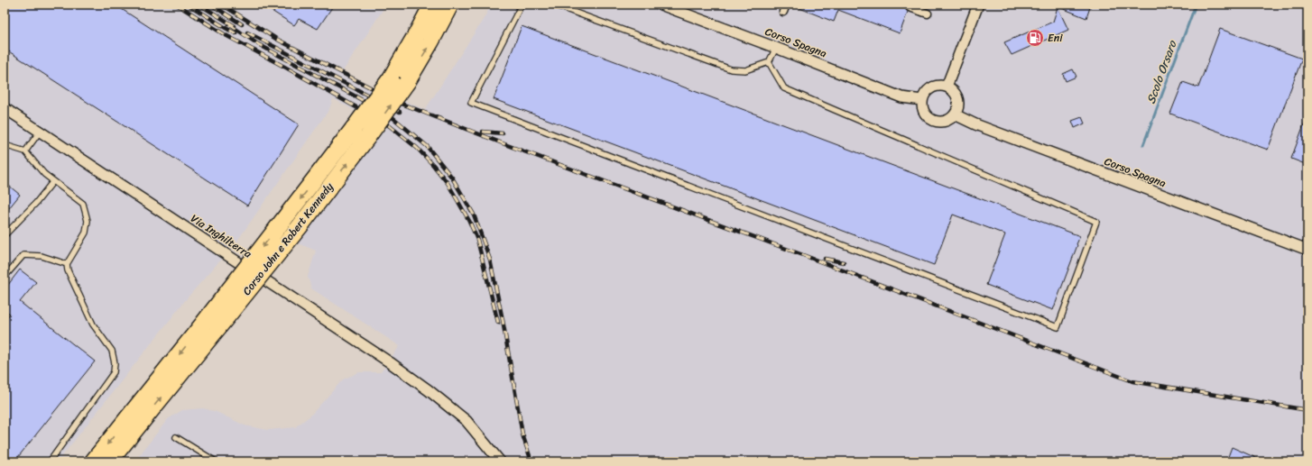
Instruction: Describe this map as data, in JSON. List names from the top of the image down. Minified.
{"streets":{"highway":["Corso John e Robert Kennedy"],"street":["Corso Spagna","Via Inghilterra"]},"water":["Scolo Orsaro"],"places":{"fuel station":["Eni"]}}
